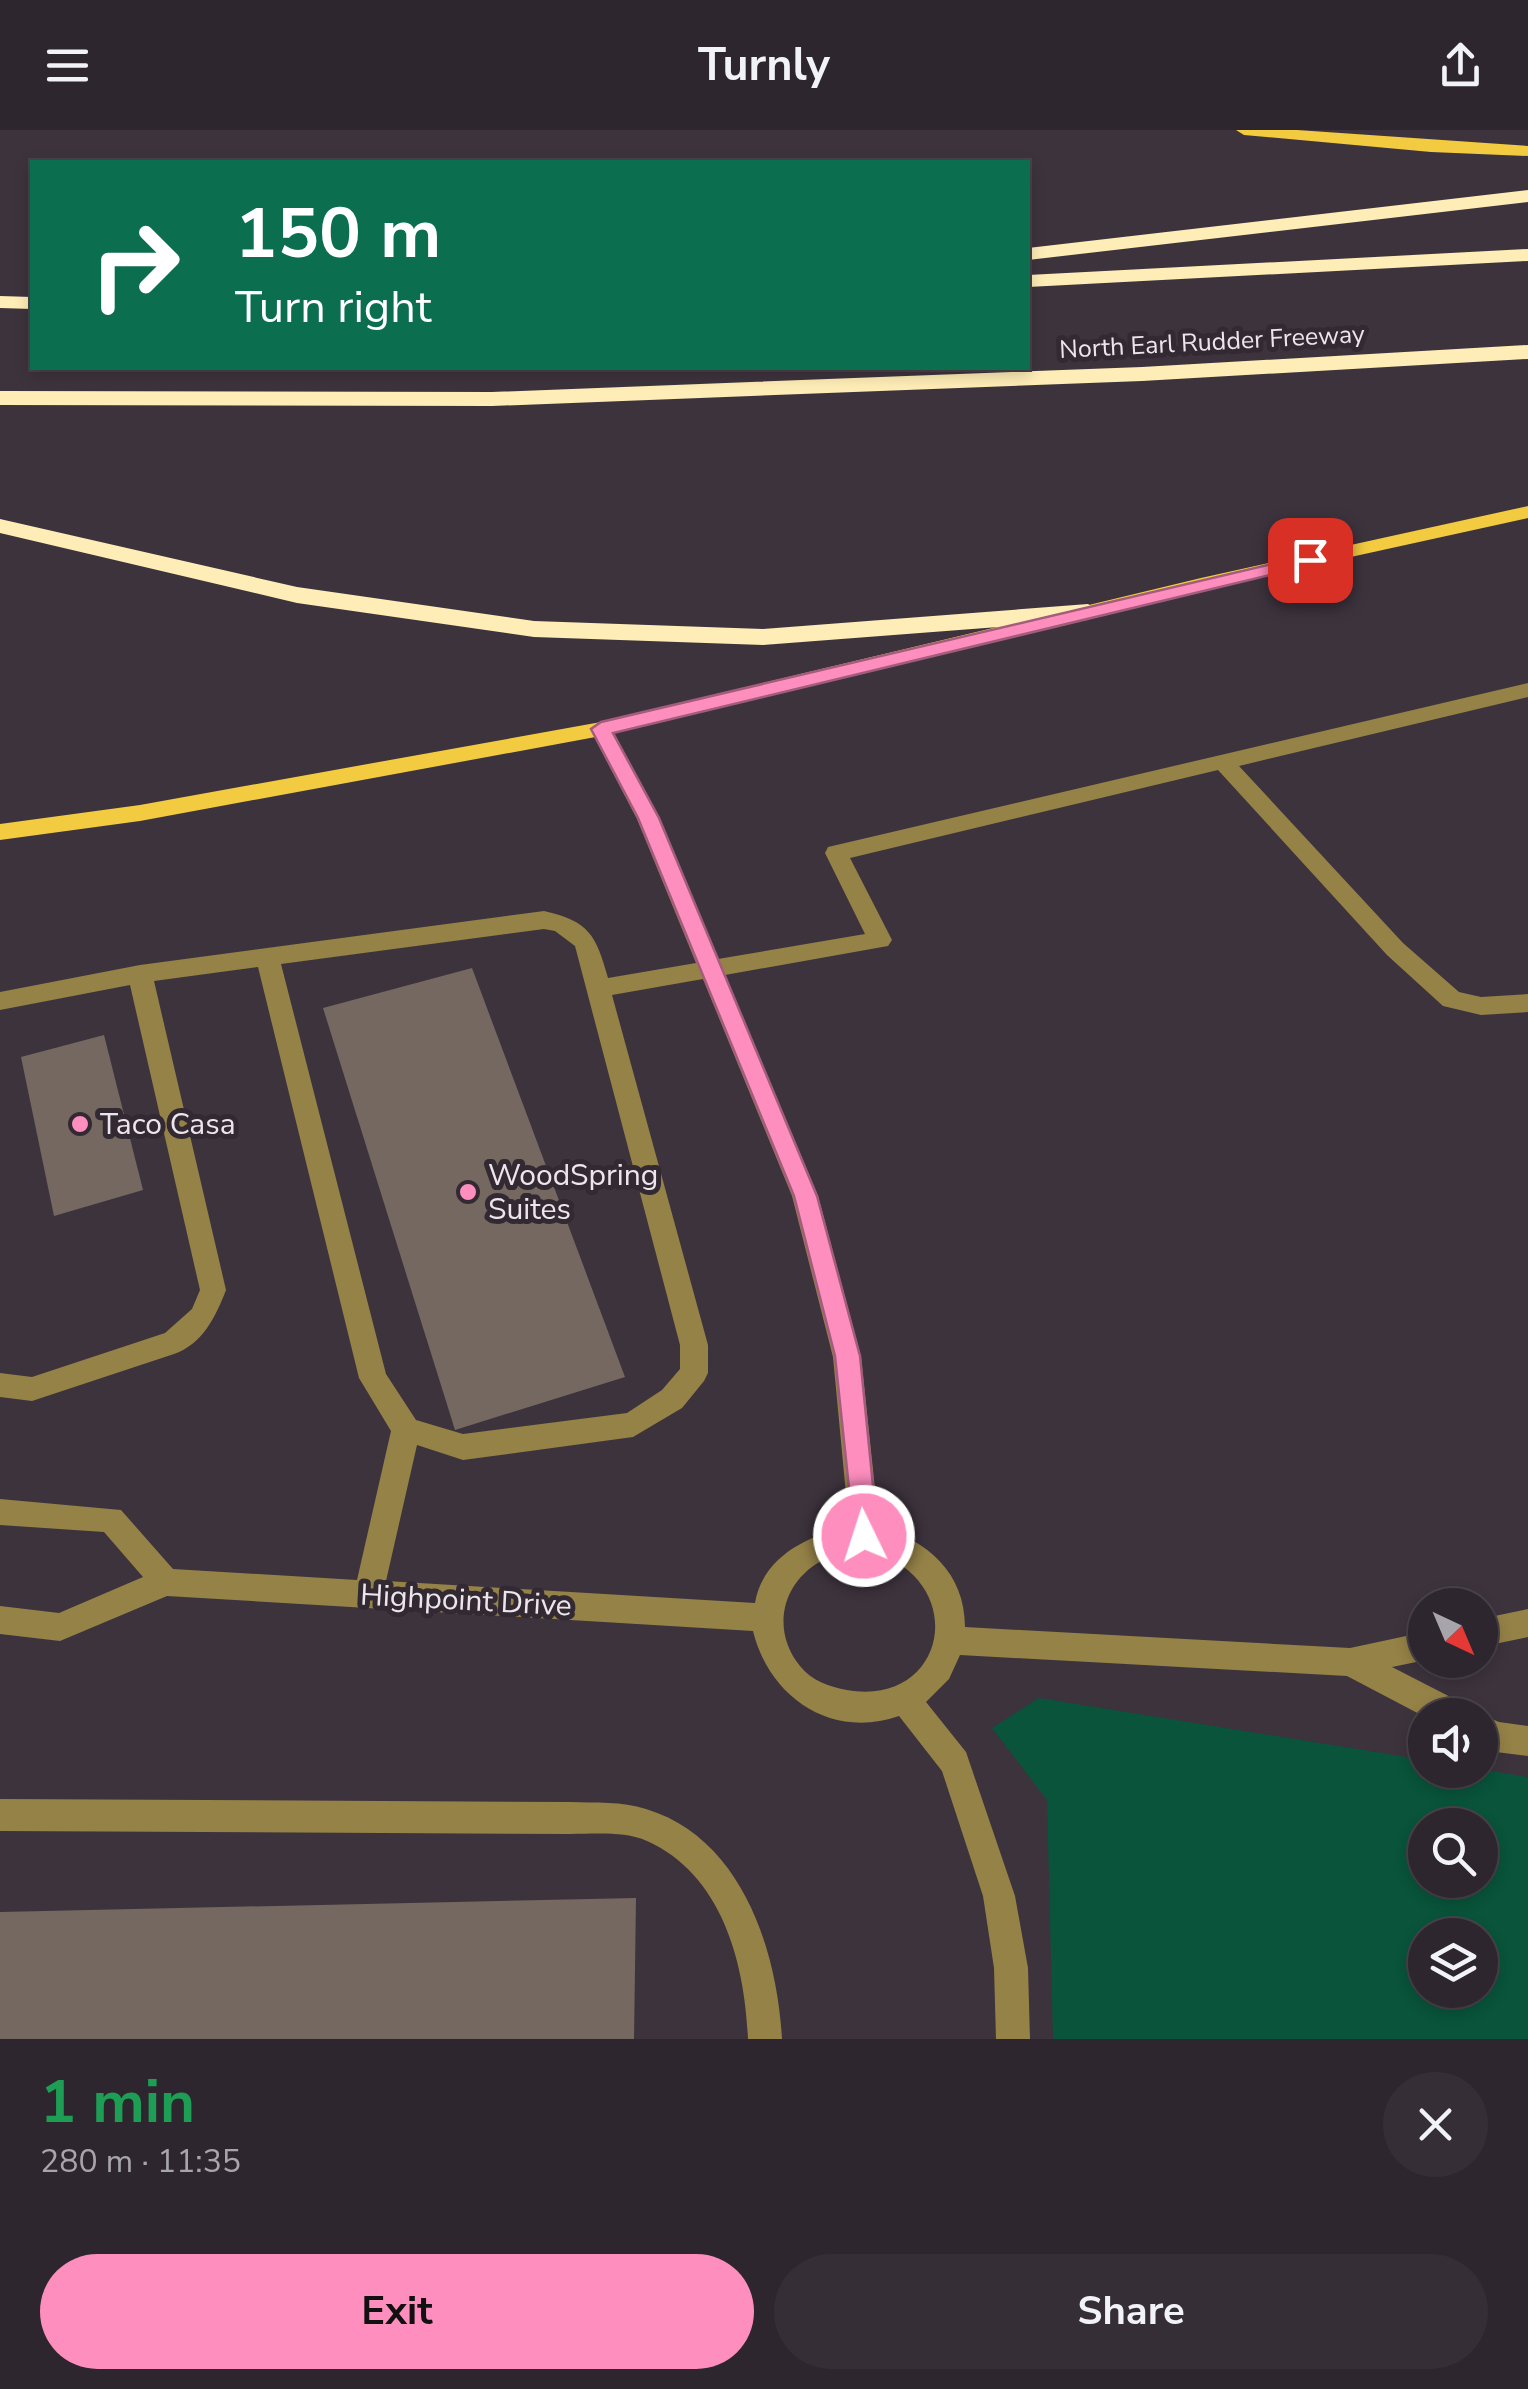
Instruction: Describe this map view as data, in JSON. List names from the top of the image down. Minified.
{"streets":{"highway":["North Earl Rudder Freeway"],"street":["Highpoint Drive"]},"places":["Taco Casa","WoodSpring Suites"],"north":"bottom right","page":{"header":"Turnly","turn":["150 m","Turn right"],"heading":["1 min","280 m · 11:35"],"buttons":["Exit","Share"]}}
